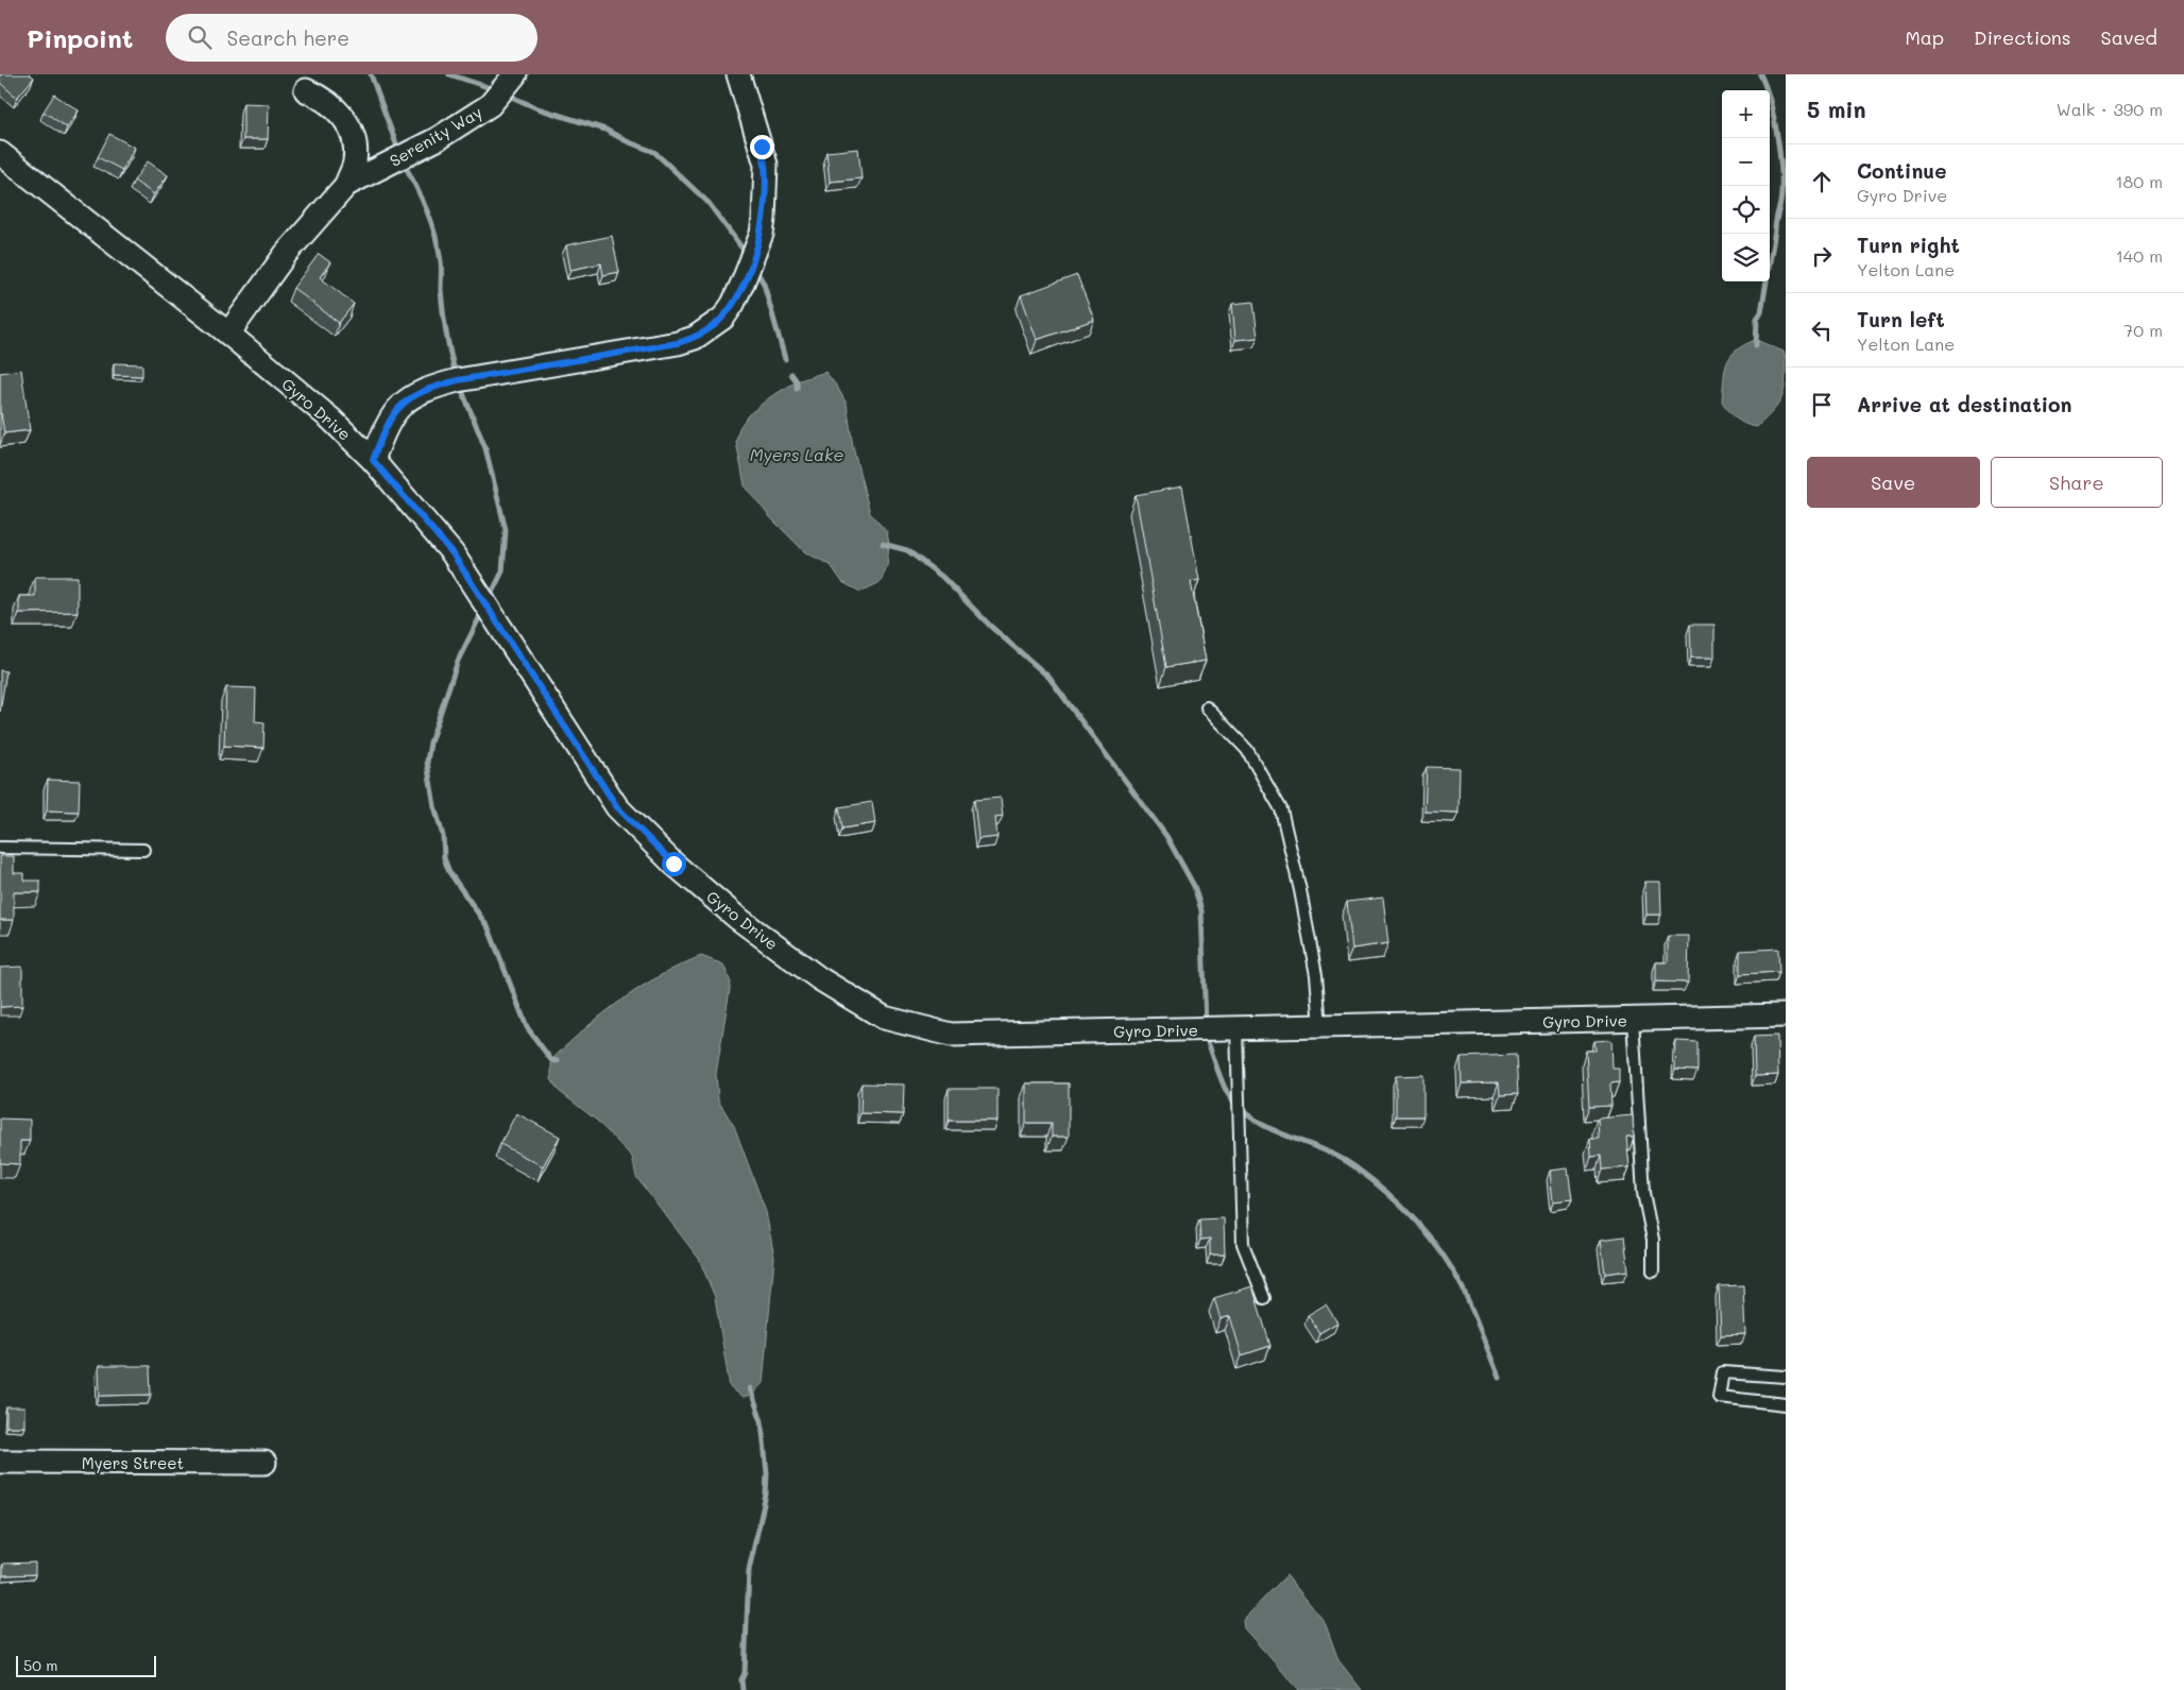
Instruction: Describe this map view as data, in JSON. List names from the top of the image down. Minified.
{"streets":{"street":["Serenity Way","Gyro Drive","Myers Street"]},"crossings":[["Serenity Way","Gyro Drive"]],"water":["Myers Lake"],"scale_bar":"50 m","page":{"header":"Pinpoint","search":"Search here","nav":["Map","Directions","Saved"],"heading":["5 min","Walk · 390 m"],"map_buttons":["+","−"],"list":[["Continue","Gyro Drive","180 m"],["Turn right","Yelton Lane","140 m"],["Turn left","Yelton Lane","70 m"],"Arrive at destination"],"buttons":["Save","Share"],"scale":"50 m"}}
